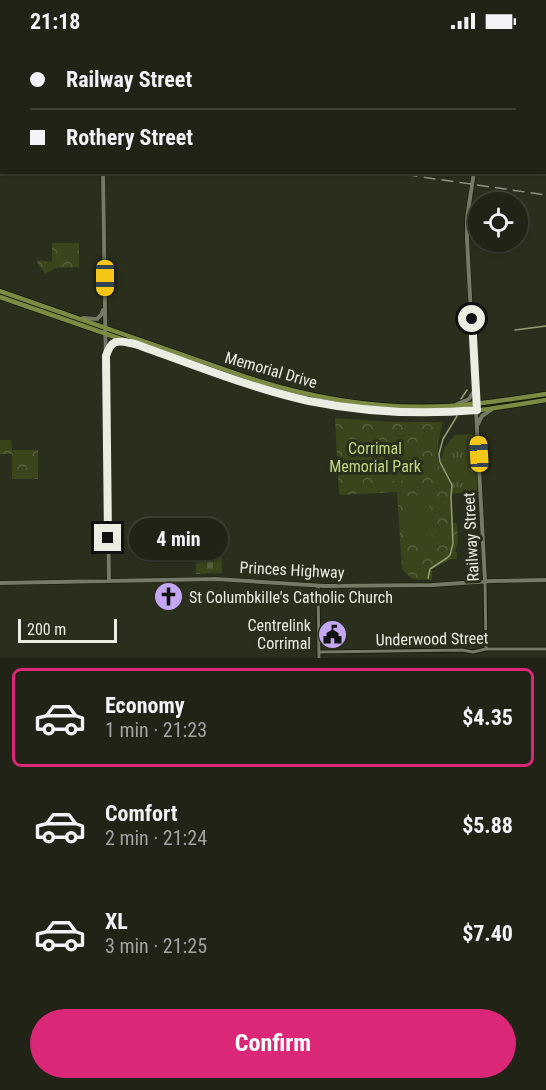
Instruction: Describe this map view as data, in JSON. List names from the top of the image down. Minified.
{"streets":{"main road":["Memorial Drive","Railway Street","Princes Highway"],"street":["Underwood Street"]},"crossings":[["Memorial Drive","Railway Street"],["Railway Street","Princes Highway"],["Railway Street","Underwood Street"]],"parks":["Corrimal Memorial Park"],"places":{"church":["St Columbkille's Catholic Church"],"public building":["Centrelink Corrimal"]},"scale_bar":"200 m","page":{"status":"21:18","banner":["Railway Street","Rothery Street"],"bubble":"4 min","scale":"200 m","list":[{"name":"Economy","note":"1 min · 21:23","value":"$4.35"},{"name":"Comfort","note":"2 min · 21:24","value":"$5.88"},{"name":"XL","note":"3 min · 21:25","value":"$7.40"}],"buttons":"Confirm"}}
